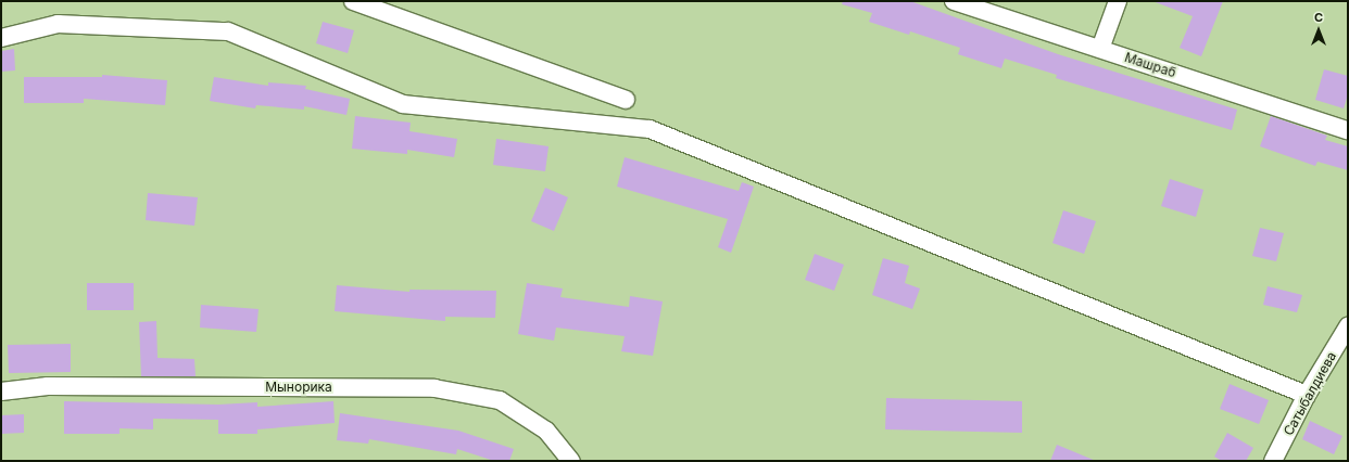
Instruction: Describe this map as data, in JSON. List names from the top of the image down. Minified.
{"streets":{"street":["Машраб","Мынорика","Сатыбалдиева"]},"north":"top"}
